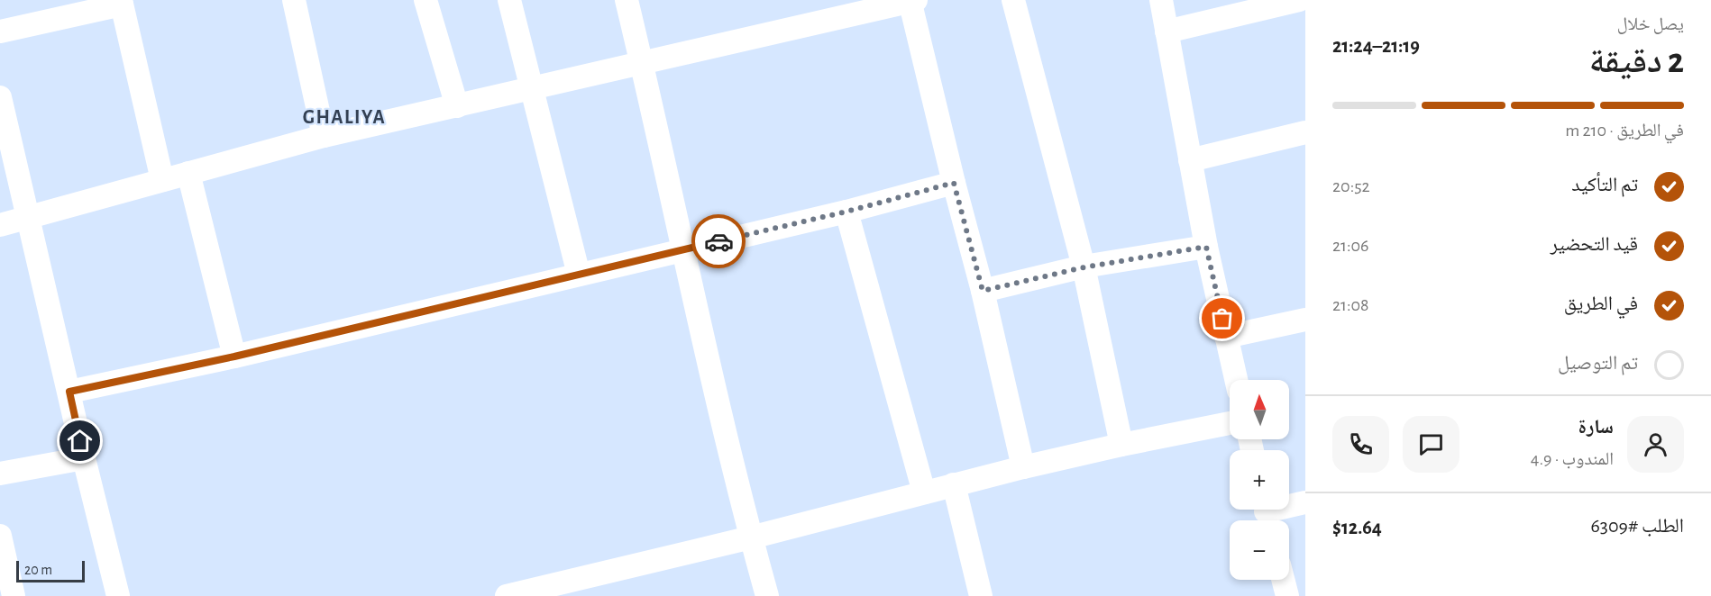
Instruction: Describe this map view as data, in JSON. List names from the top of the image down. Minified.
{"districts":["GHALIYA"],"scale_bar":"20 m","north":"top","page":{"heading":["2 دقيقة","يصل خلال","21:19–21:24"],"panel":["سارة","المندوب · 4.9","الطلب #6309","$12.64"],"bar":"في الطريق · 210 m","list":[["تم التأكيد","20:52"],["قيد التحضير","21:06"],["في الطريق","21:08"],"تم التوصيل"],"map_buttons":["+","−"],"scale":"20 m"}}
